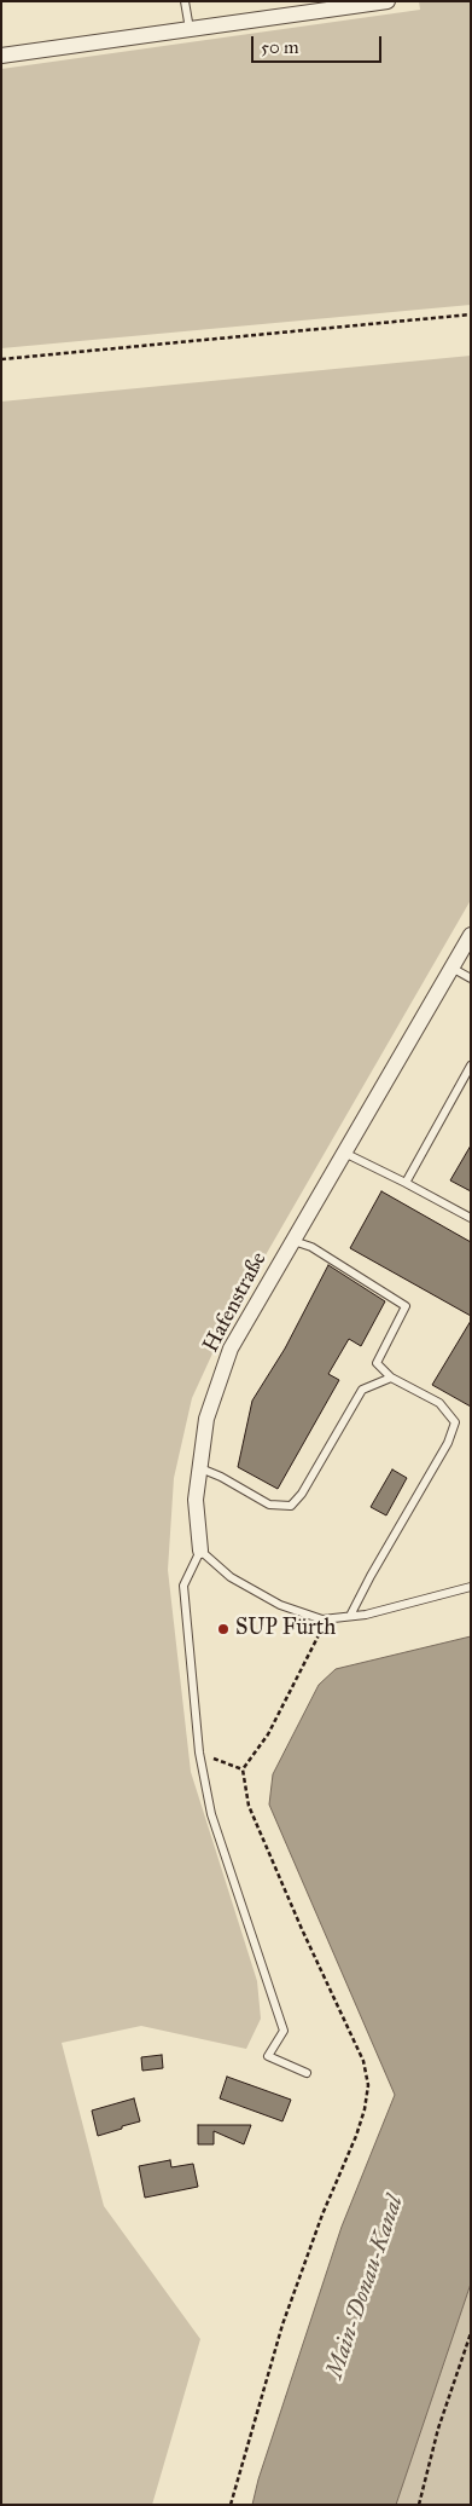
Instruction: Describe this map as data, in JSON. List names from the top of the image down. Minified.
{"streets":{"street":["Hafenstraße"]},"water":["Main-Donau-Kanal"],"places":["SUP Fürth"],"scale_bar":"50 m"}
